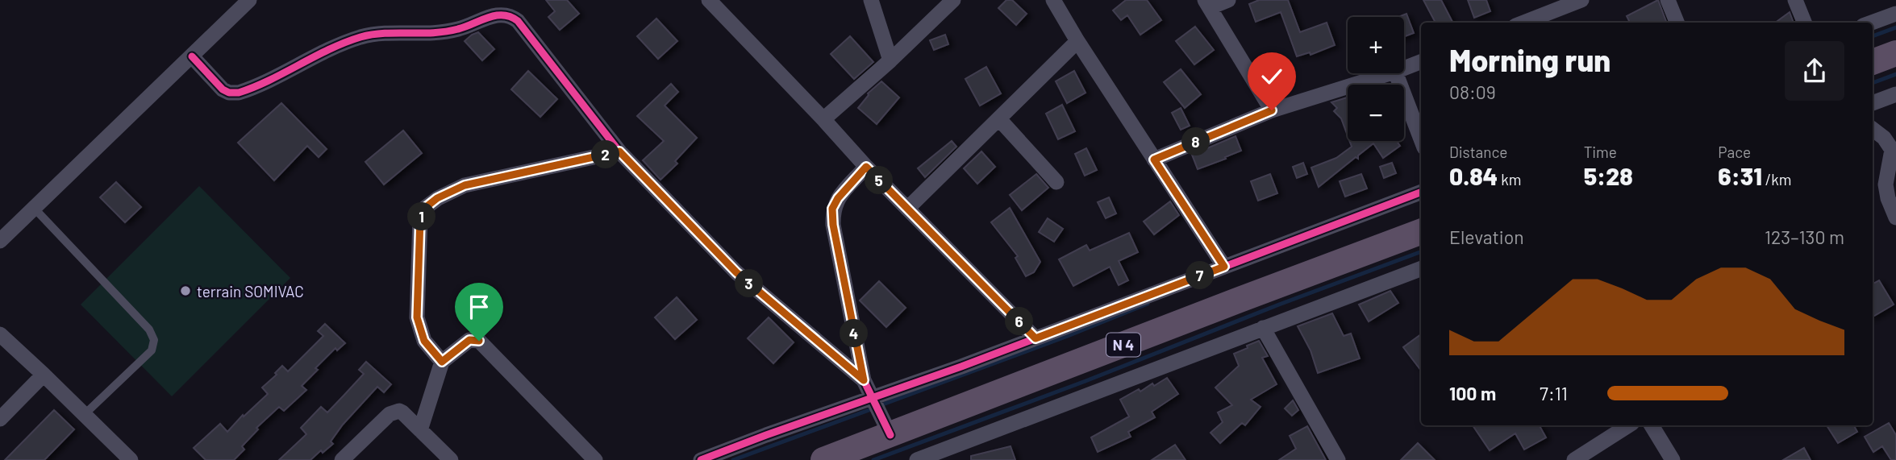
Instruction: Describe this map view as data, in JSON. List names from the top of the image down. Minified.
{"streets":{"highway":["N 4"]},"places":["terrain SOMIVAC"],"page":{"map_buttons":["+","−"],"heading":["Morning run","08:09"],"stats":[["Distance","0.84 km"],["Time","5:28"],["Pace","6:31 /km"]],"pins":["8","2","5","1","7","3","6","4"],"chart":["Elevation","123–130 m"],"list":[{"name":"100 m","note":"7:11"}]}}
